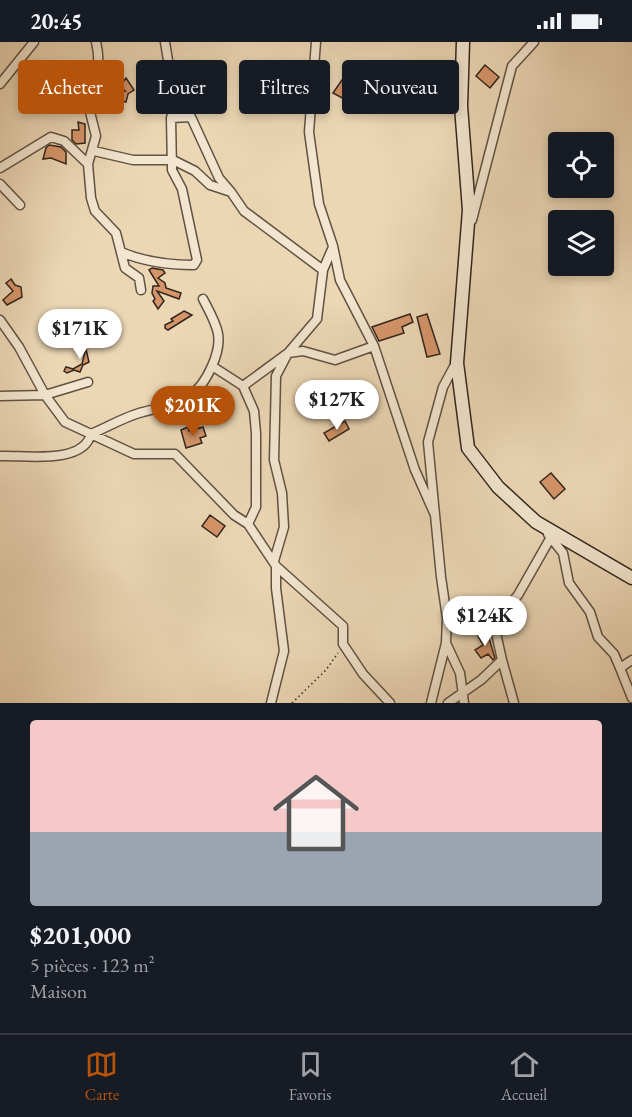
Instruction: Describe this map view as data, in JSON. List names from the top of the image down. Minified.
{"page":{"status":"20:45","chip":["Acheter","Louer","Filtres","Nouveau"],"price":["$171K","$127K","$201K","$124K"],"list":[{"name":"$201,000","note":"5 pièces · 123 m² · Maison"}],"tabs":["Carte","Favoris","Accueil"]}}
